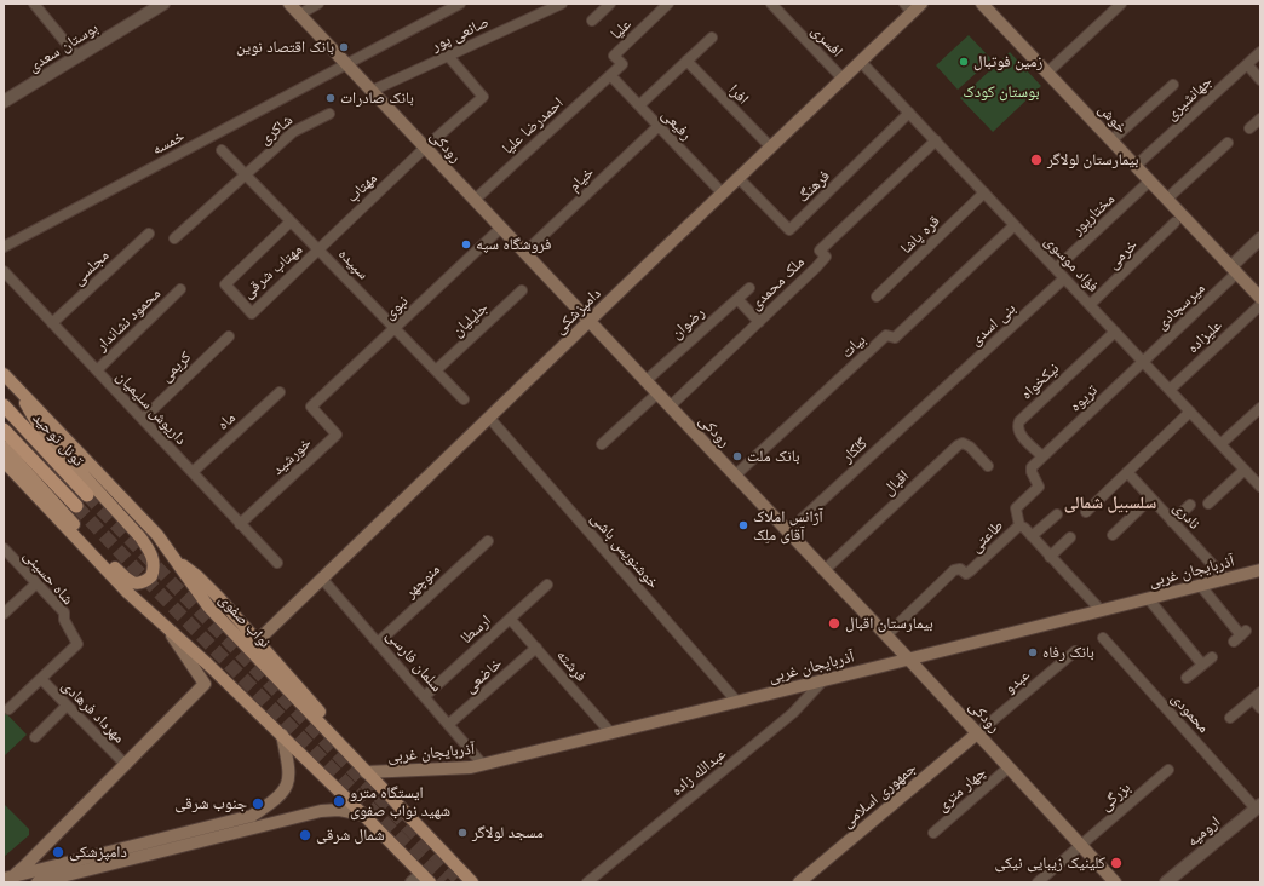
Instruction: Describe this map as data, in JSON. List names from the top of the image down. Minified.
{"streets":{"highway":["تونل توحید"],"main road":["خوش","رودکی","دامپزشکی","آذربایجان غربی","نواب صفوی","جمهوری اسلامی"],"street":["علیا","صانعی پور","افسری","بوستان سعدی","افرا","جهانشیری","رفیعی","احمدرضا علیا","شاکری","خمسه","خیام","فرهنگ","مهتاب","مختارپور","قره پاشا","خرمی","سپیده","فؤاد موسوی","مجلسی","مهتاب شرقی","ملک محمدی","میرسجادی","نبوی","محمود نشاندار","جلیلیان","رضوان","بنی اسدی","علیزاده","بیات","کریمی","نیکخواه","تریوه","داریوش سلیمیان","ماه","گلکار","خورشید","اقبال","نادری","طاعتی","خوشنویس باشی","شاه حسینی","منوچهر","ارسطا","سلمان فارسی","فرشته","خاضعی","عبدو","مهرداد فرهادی","محمودی","عبدالله زاده","چهار متری","بزرگی","ارومیه"]},"crossings":[["علیا","رفیعی"],["علیا","احمدرضا علیا"],["صانعی پور","رودکی"],["صانعی پور","مهتاب"],["افسری","دامپزشکی"],["افرا","دامپزشکی"],["جهانشیری","خوش"],["خوش","مختارپور"],["خوش","میرسجادی"],["رفیعی","احمدرضا علیا"],["رفیعی","خیام"],["رفیعی","دامپزشکی"],["احمدرضا علیا","رودکی"],["شاکری","سپیده"],["خمسه","رودکی"],["رودکی","خیام"],["رودکی","مهتاب"],["رودکی","ملک محمدی"],["رودکی","نبوی"],["رودکی","دامپزشکی"],["رودکی","رضوان"],["رودکی","بیات"],["رودکی","گلکار"],["رودکی","اقبال"],["رودکی","طاعتی"],["رودکی","آذربایجان غربی"],["رودکی","عبدو"],["رودکی","چهار متری"],["رودکی","جمهوری اسلامی"],["رودکی","بزرگی"],["فرهنگ","فؤاد موسوی"],["فرهنگ","دامپزشکی"],["مهتاب","سپیده"],["مهتاب","مهتاب شرقی"],["مختارپور","فؤاد موسوی"],["قره پاشا","فؤاد موسوی"],["خرمی","فؤاد موسوی"],["سپیده","مهتاب شرقی"],["سپیده","نبوی"],["سپیده","جلیلیان"],["فؤاد موسوی","ملک محمدی"],["فؤاد موسوی","میرسجادی"],["فؤاد موسوی","دامپزشکی"],["فؤاد موسوی","بنی اسدی"],["فؤاد موسوی","علیزاده"],["فؤاد موسوی","بیات"],["فؤاد موسوی","نیکخواه"],["فؤاد موسوی","تریوه"],["مجلسی","داریوش سلیمیان"],["میرسجادی","تریوه"],["نبوی","خورشید"],["دامپزشکی","خوشنویس باشی"],["دامپزشکی","سلمان فارسی"],["محمود نشاندار","داریوش سلیمیان"],["بنی اسدی","گلکار"],["کریمی","داریوش سلیمیان"],["نیکخواه","تریوه"],["داریوش سلیمیان","ماه"],["داریوش سلیمیان","خورشید"],["نادری","آذربایجان غربی"],["طاعتی","آذربایجان غربی"],["خوشنویس باشی","آذربایجان غربی"],["آذربایجان غربی","نواب صفوی"],["آذربایجان غربی","سلمان فارسی"],["آذربایجان غربی","فرشته"],["آذربایجان غربی","عبدالله زاده"],["شاه حسینی","مهرداد فرهادی"],["منوچهر","سلمان فارسی"],["ارسطا","سلمان فارسی"],["ارسطا","فرشته"],["سلمان فارسی","خاضعی"],["فرشته","خاضعی"],["عبدو","جمهوری اسلامی"],["محمودی","ارومیه"]],"districts":["سلسبیل شمالی"],"parks":["بوستان کودک"],"places":["بانک اقتصاد نوین","زمین فوتبال","بانک صادرات","بیمارستان لولاگر","فروشگاه سپه","بانک ملت","آژانس املاک آقای ملِک","بیمارستان اقبال","بانک رفاه","ایستگاه مترو شهید نواب صفوی","جنوب شرقی","مسجد لولاگر","شمال شرقی","دامپزشکی","کلینیک زیبایی نیکی"]}
